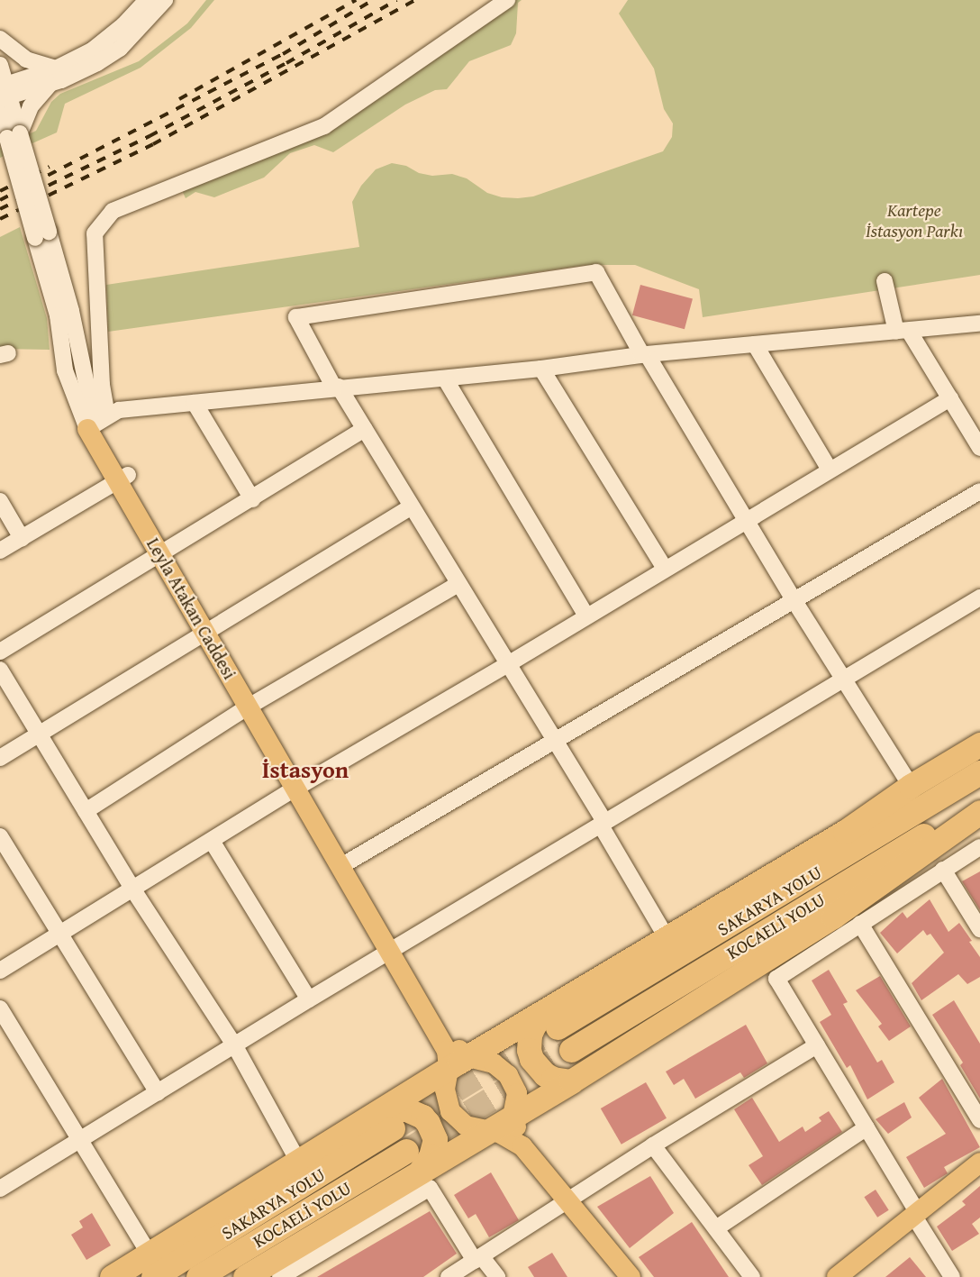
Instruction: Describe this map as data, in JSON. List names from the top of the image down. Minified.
{"streets":{"highway":["SAKARYA YOLU","KOCAELİ YOLU"],"main road":["Leyla Atakan Caddesi"]},"districts":["İstasyon"],"parks":["Kartepe İstasyon Parkı"]}
